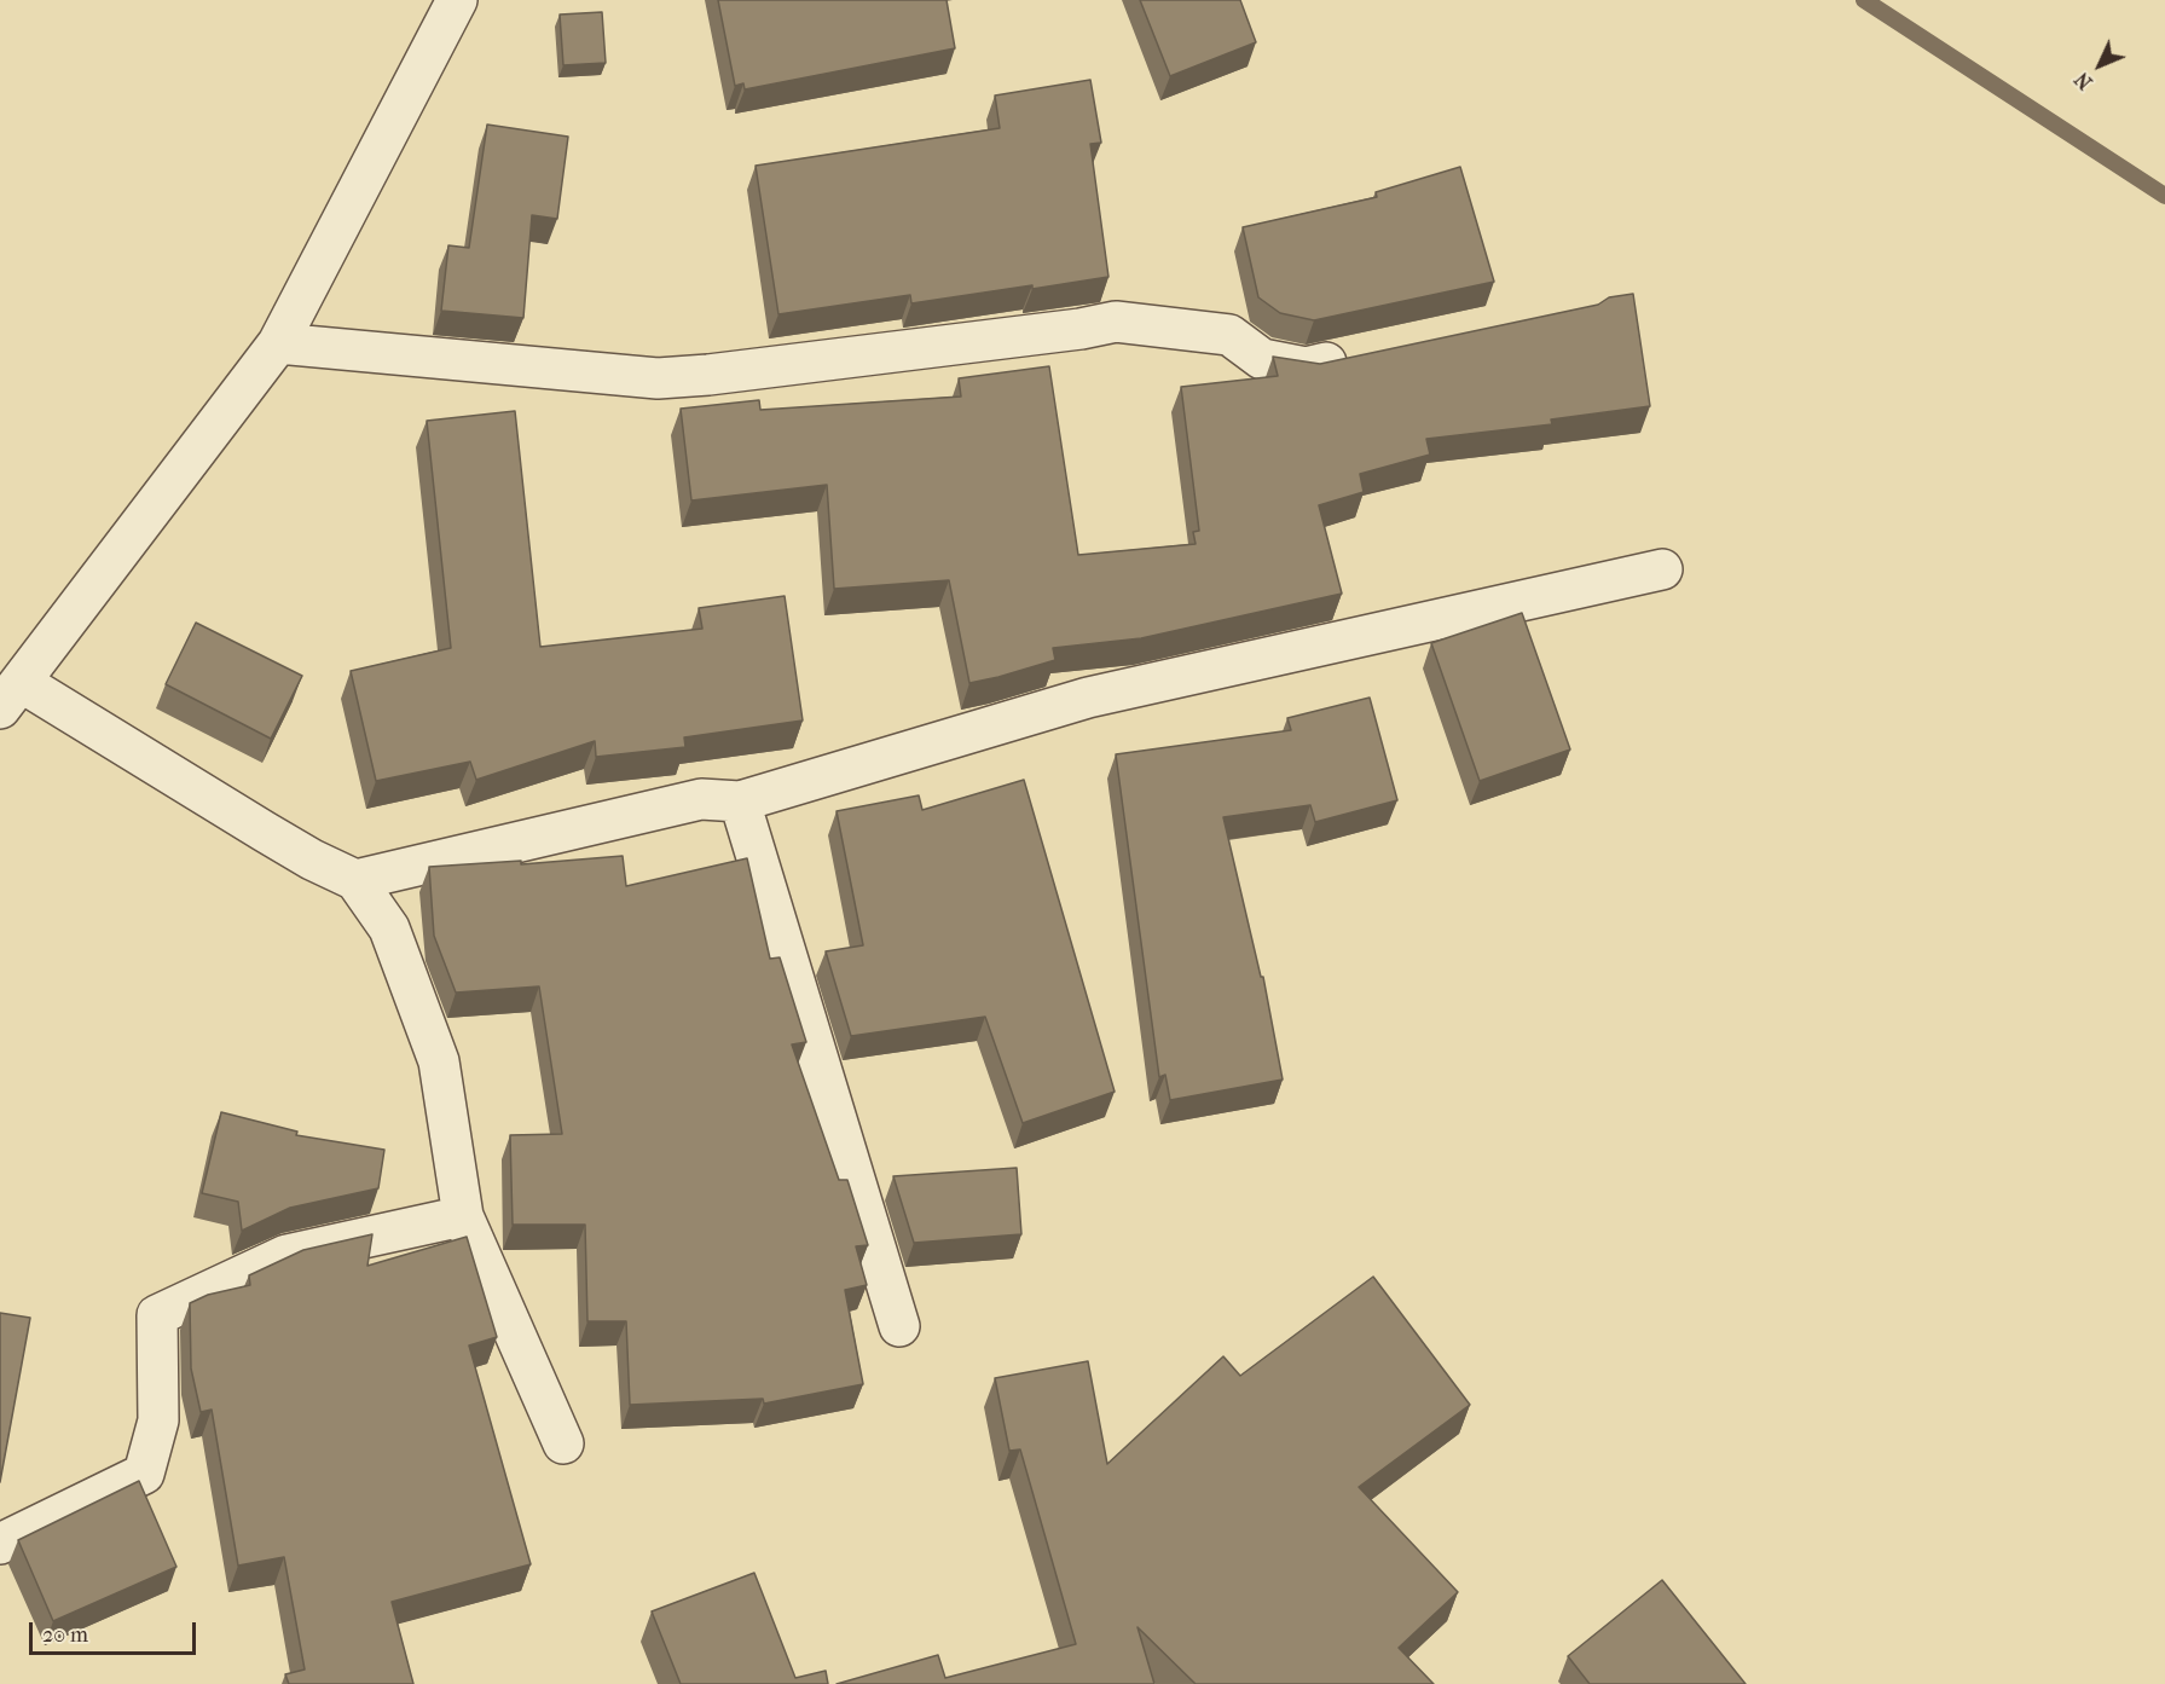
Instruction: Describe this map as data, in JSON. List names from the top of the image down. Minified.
{"scale_bar":"20 m","north":"bottom left"}
